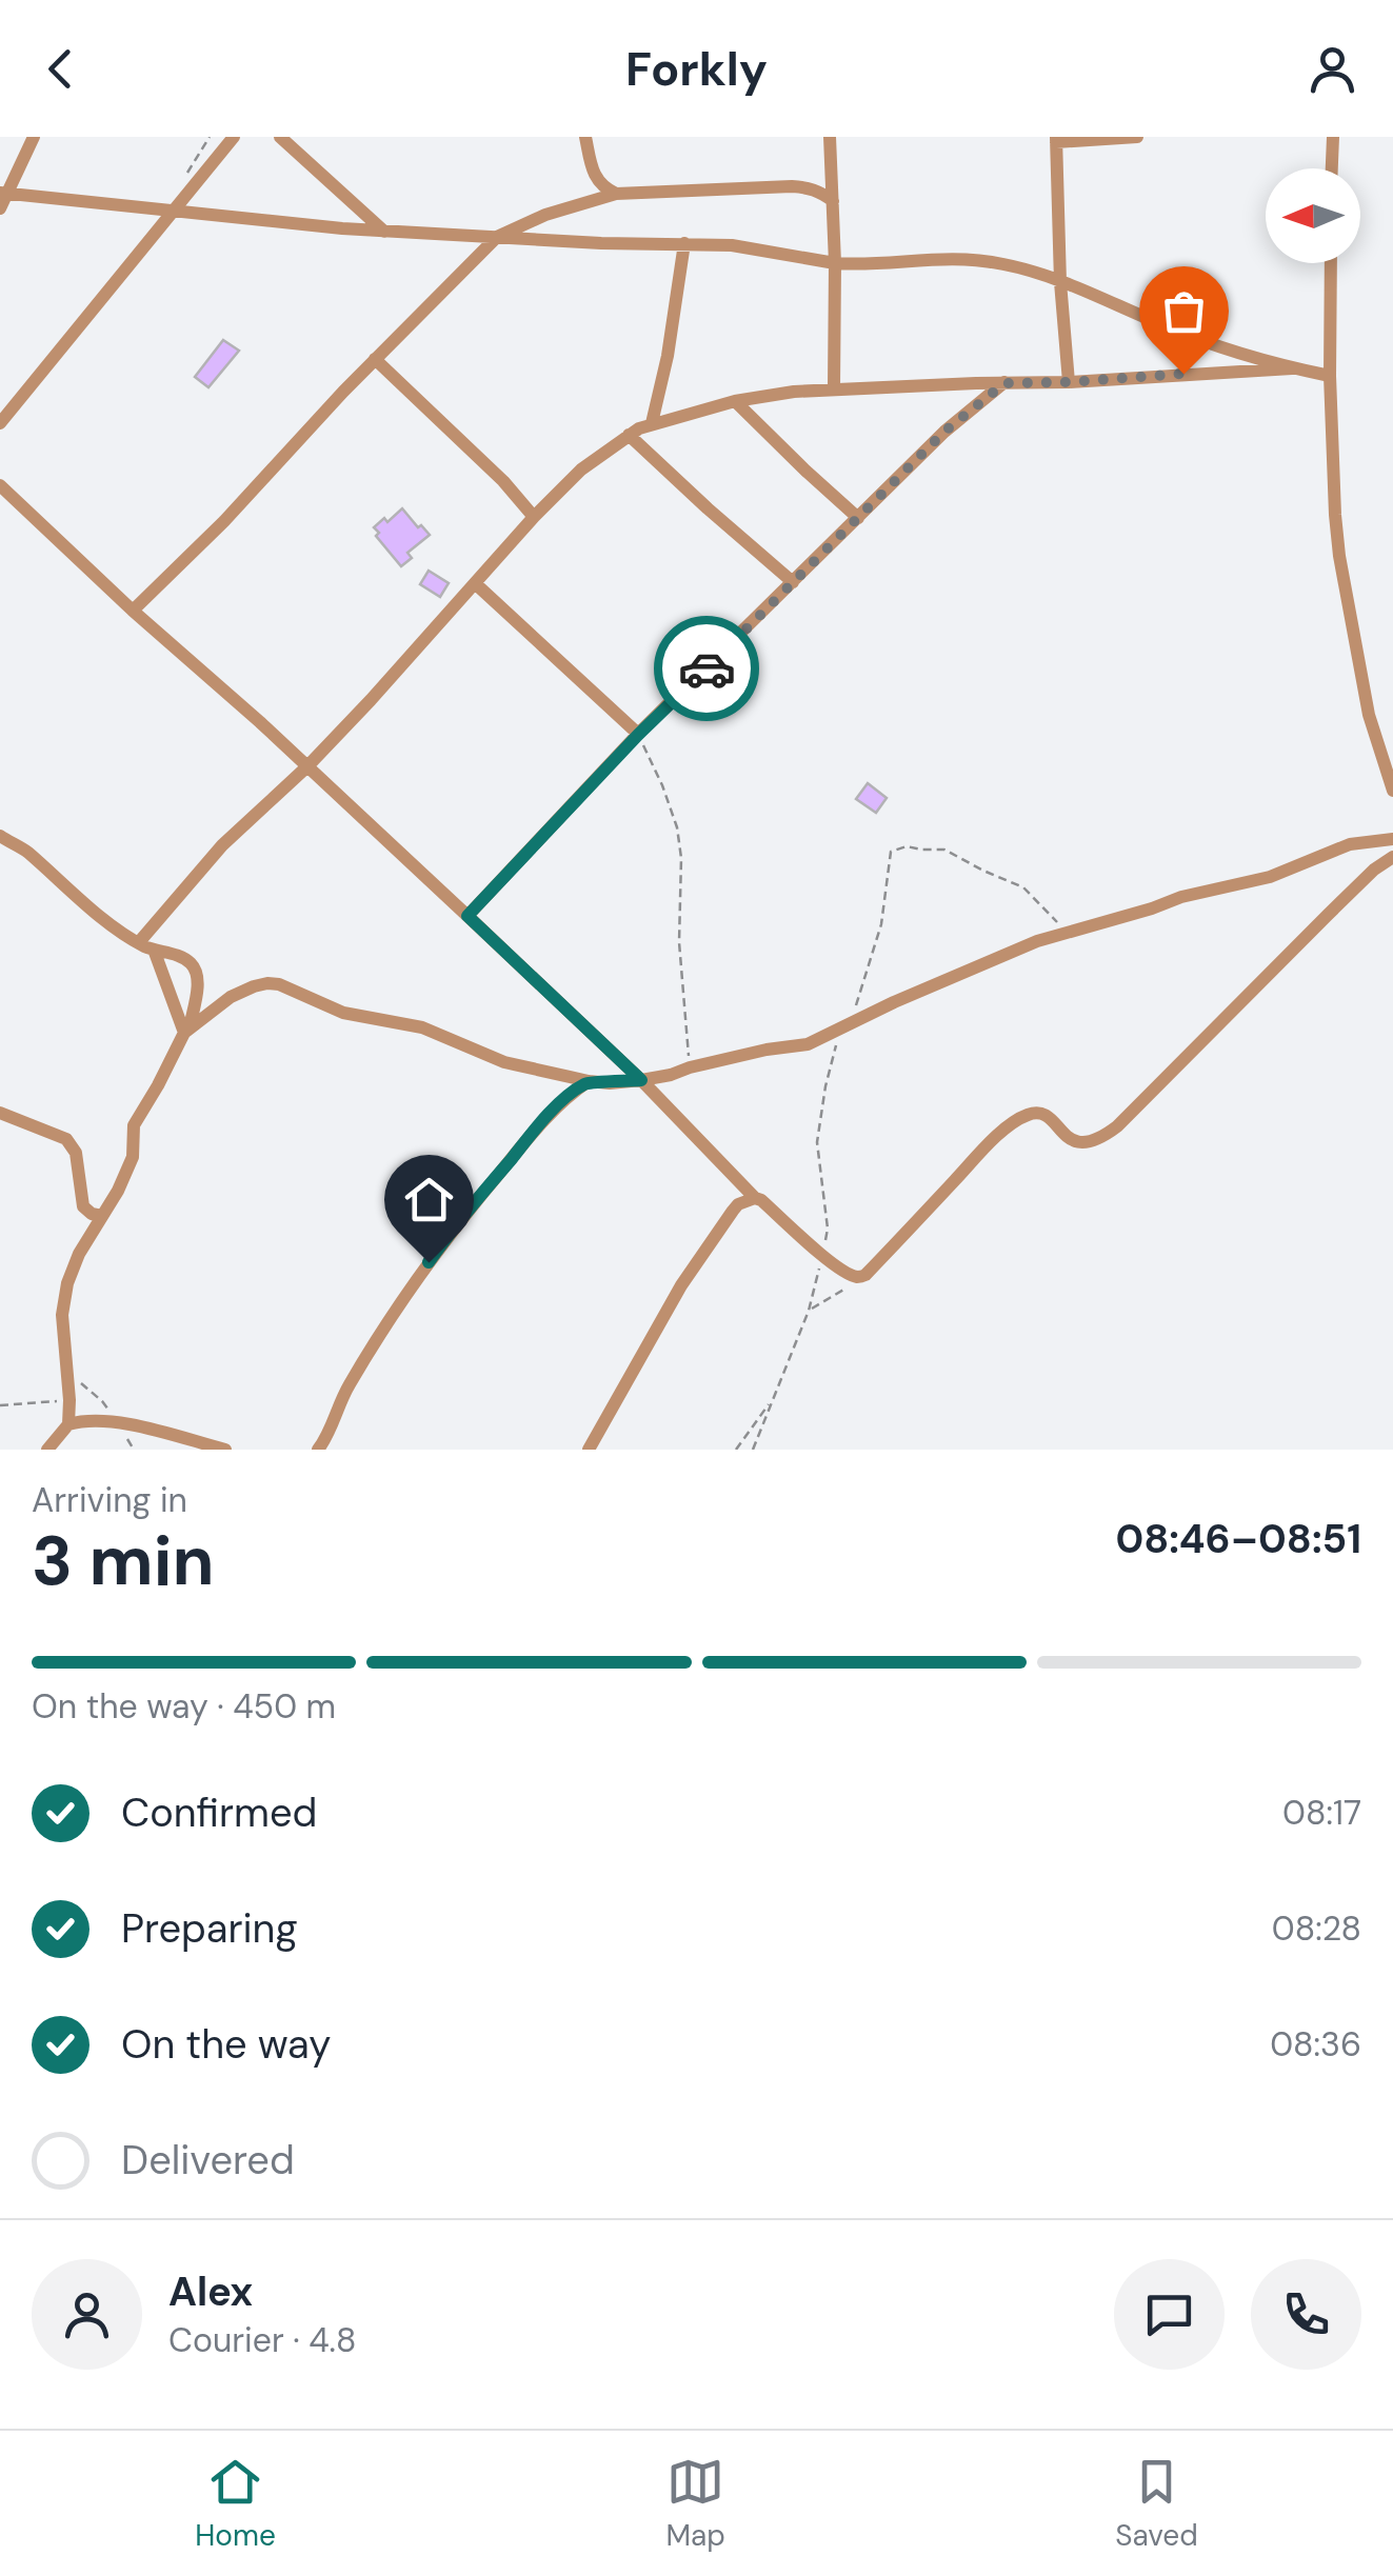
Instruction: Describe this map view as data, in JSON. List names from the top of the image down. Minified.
{"north":"left","page":{"header":"Forkly","heading":["3 min","Arriving in","08:46–08:51"],"panel":["Alex","Courier · 4.8"],"bar":"On the way · 450 m","list":[["Confirmed","08:17"],["Preparing","08:28"],["On the way","08:36"],"Delivered"],"tabs":["Home","Map","Saved"]}}
